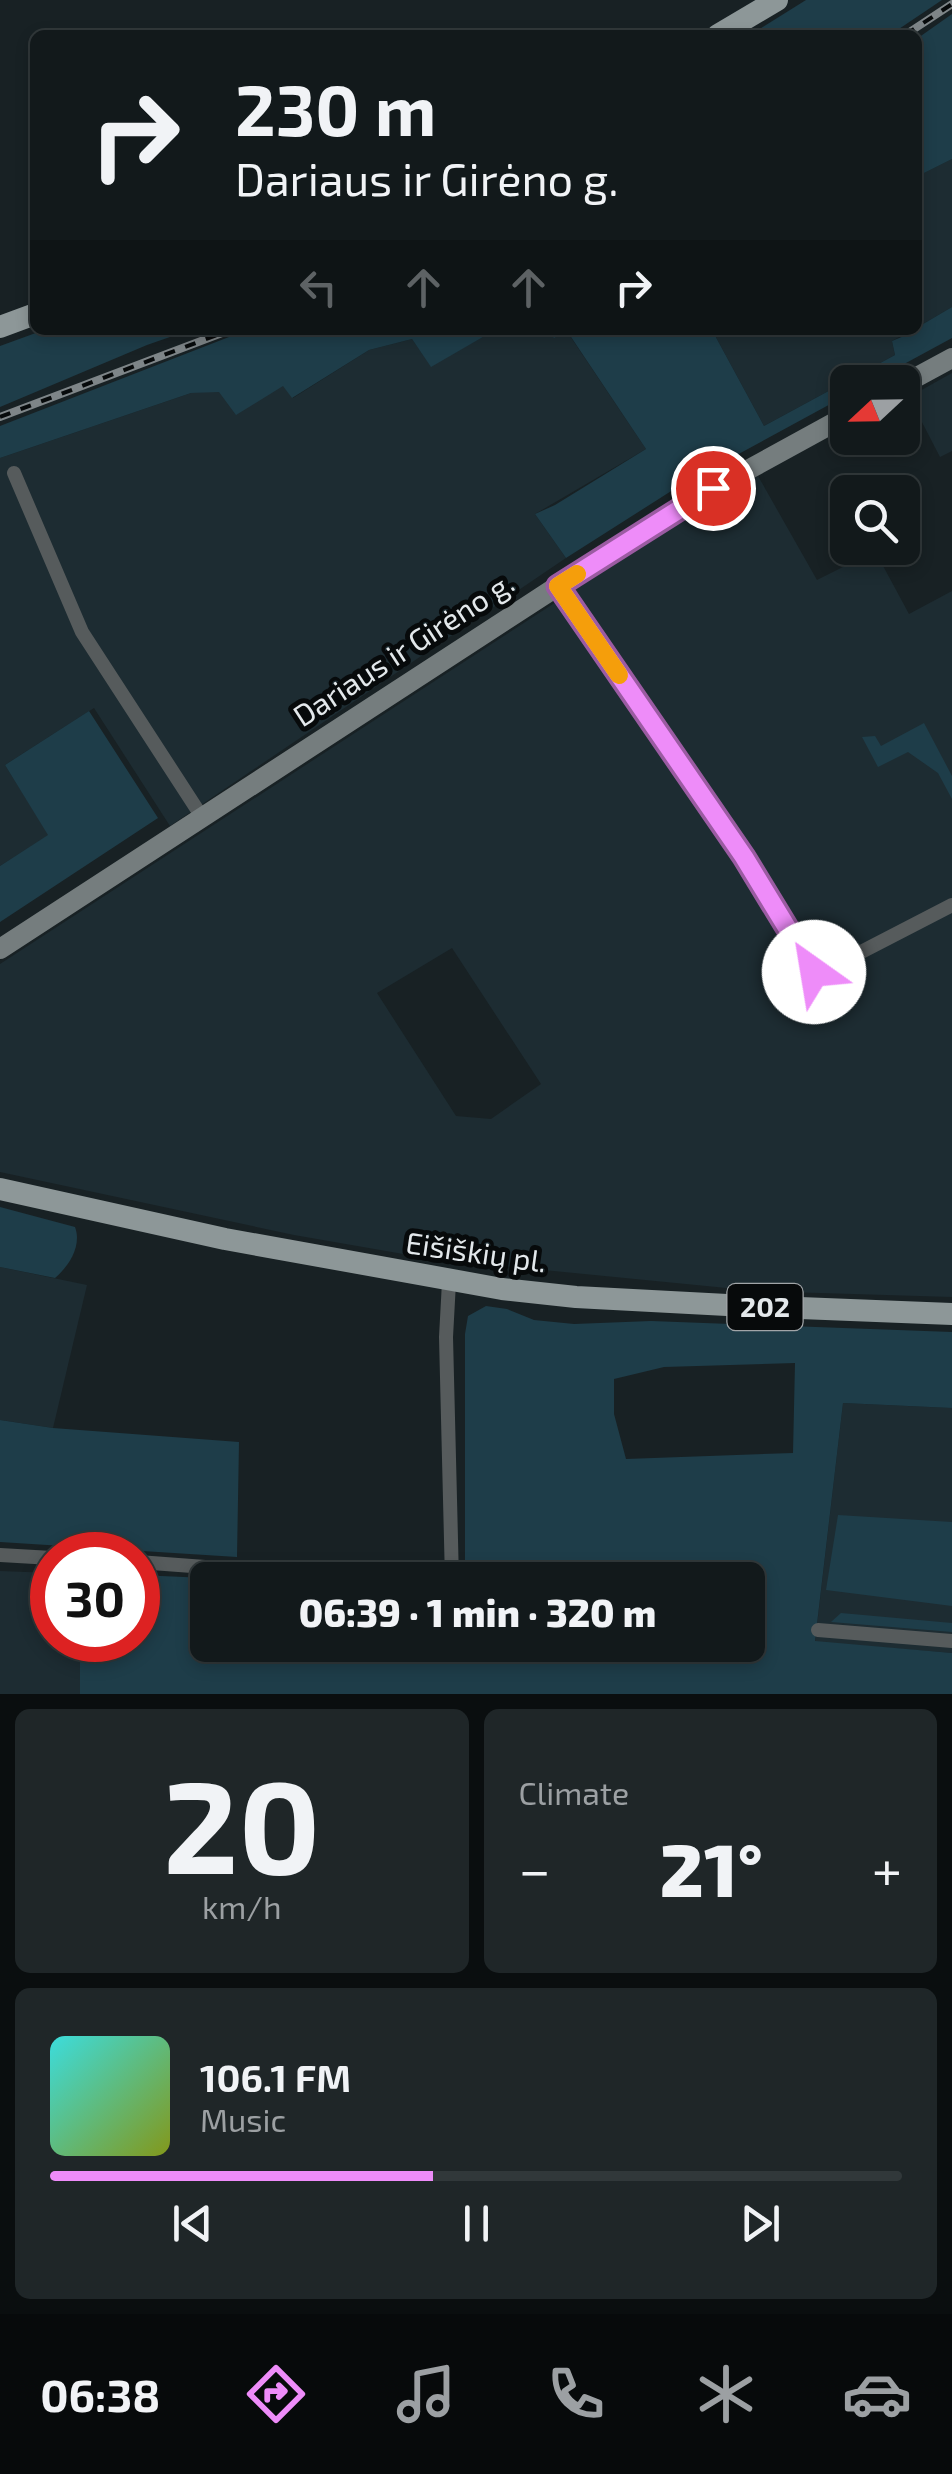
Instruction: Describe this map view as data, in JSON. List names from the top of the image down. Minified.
{"streets":{"main road":["Dariaus ir Girėno g.","Eišiškių pl.","202"]},"north":"left","page":{"turn":["230 m","Dariaus ir Girėno g."],"limit":"30","trip":"06:39 · 1 min · 320 m","tile":[["20","km/h"],"Climate"],"heat":["−","21°","+"],"song":["106.1 FM","Music"],"tabs":"06:38"}}
